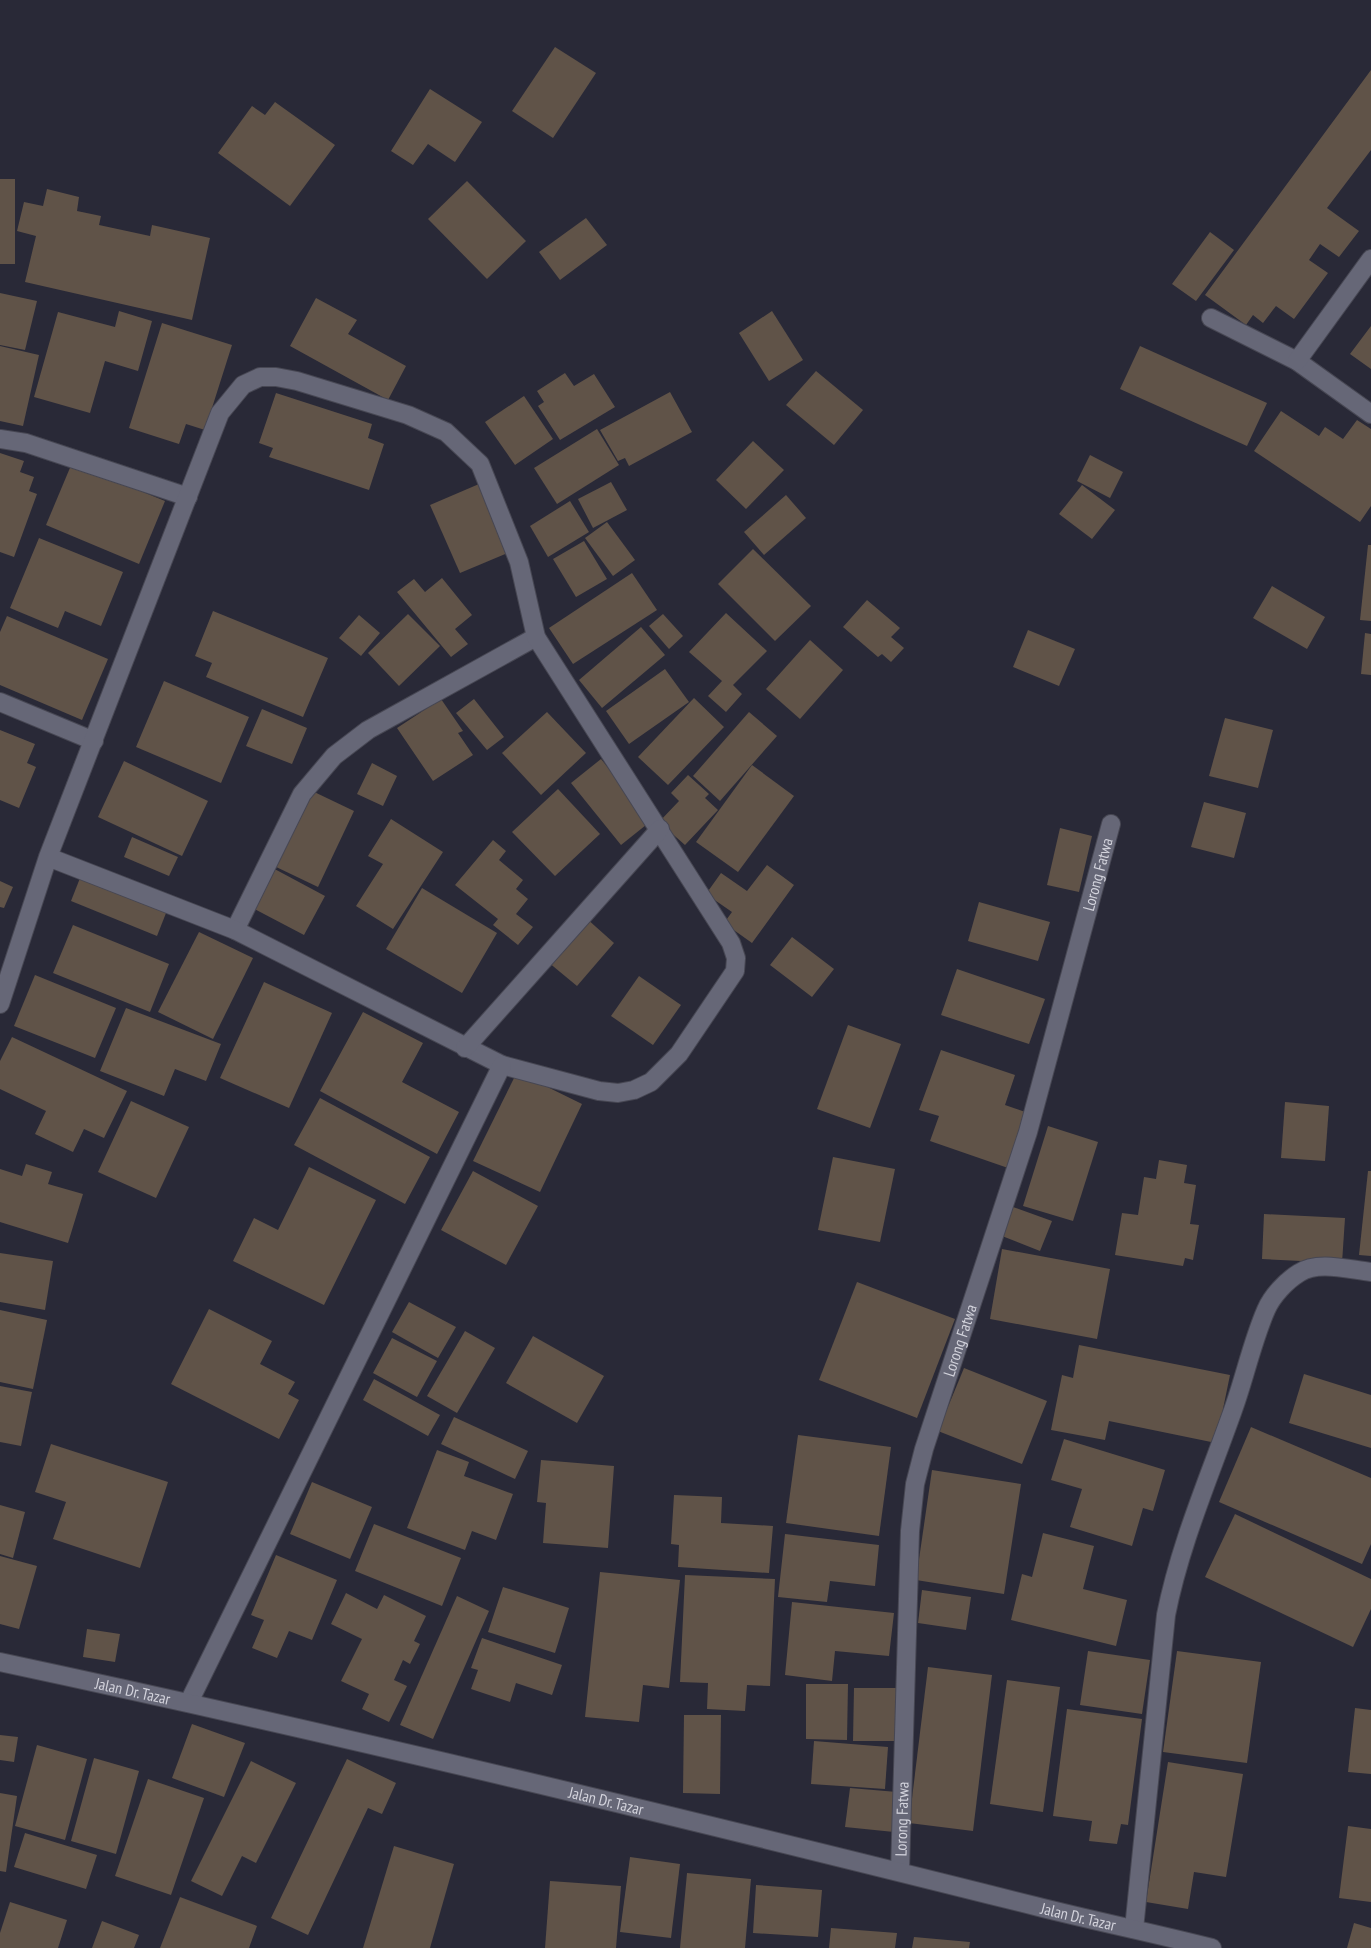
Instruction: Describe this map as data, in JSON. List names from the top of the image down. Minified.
{"streets":{"street":["Lorong Fatwa","Jalan Dr. Tazar"]},"crossings":[["Lorong Fatwa","Jalan Dr. Tazar"]]}
